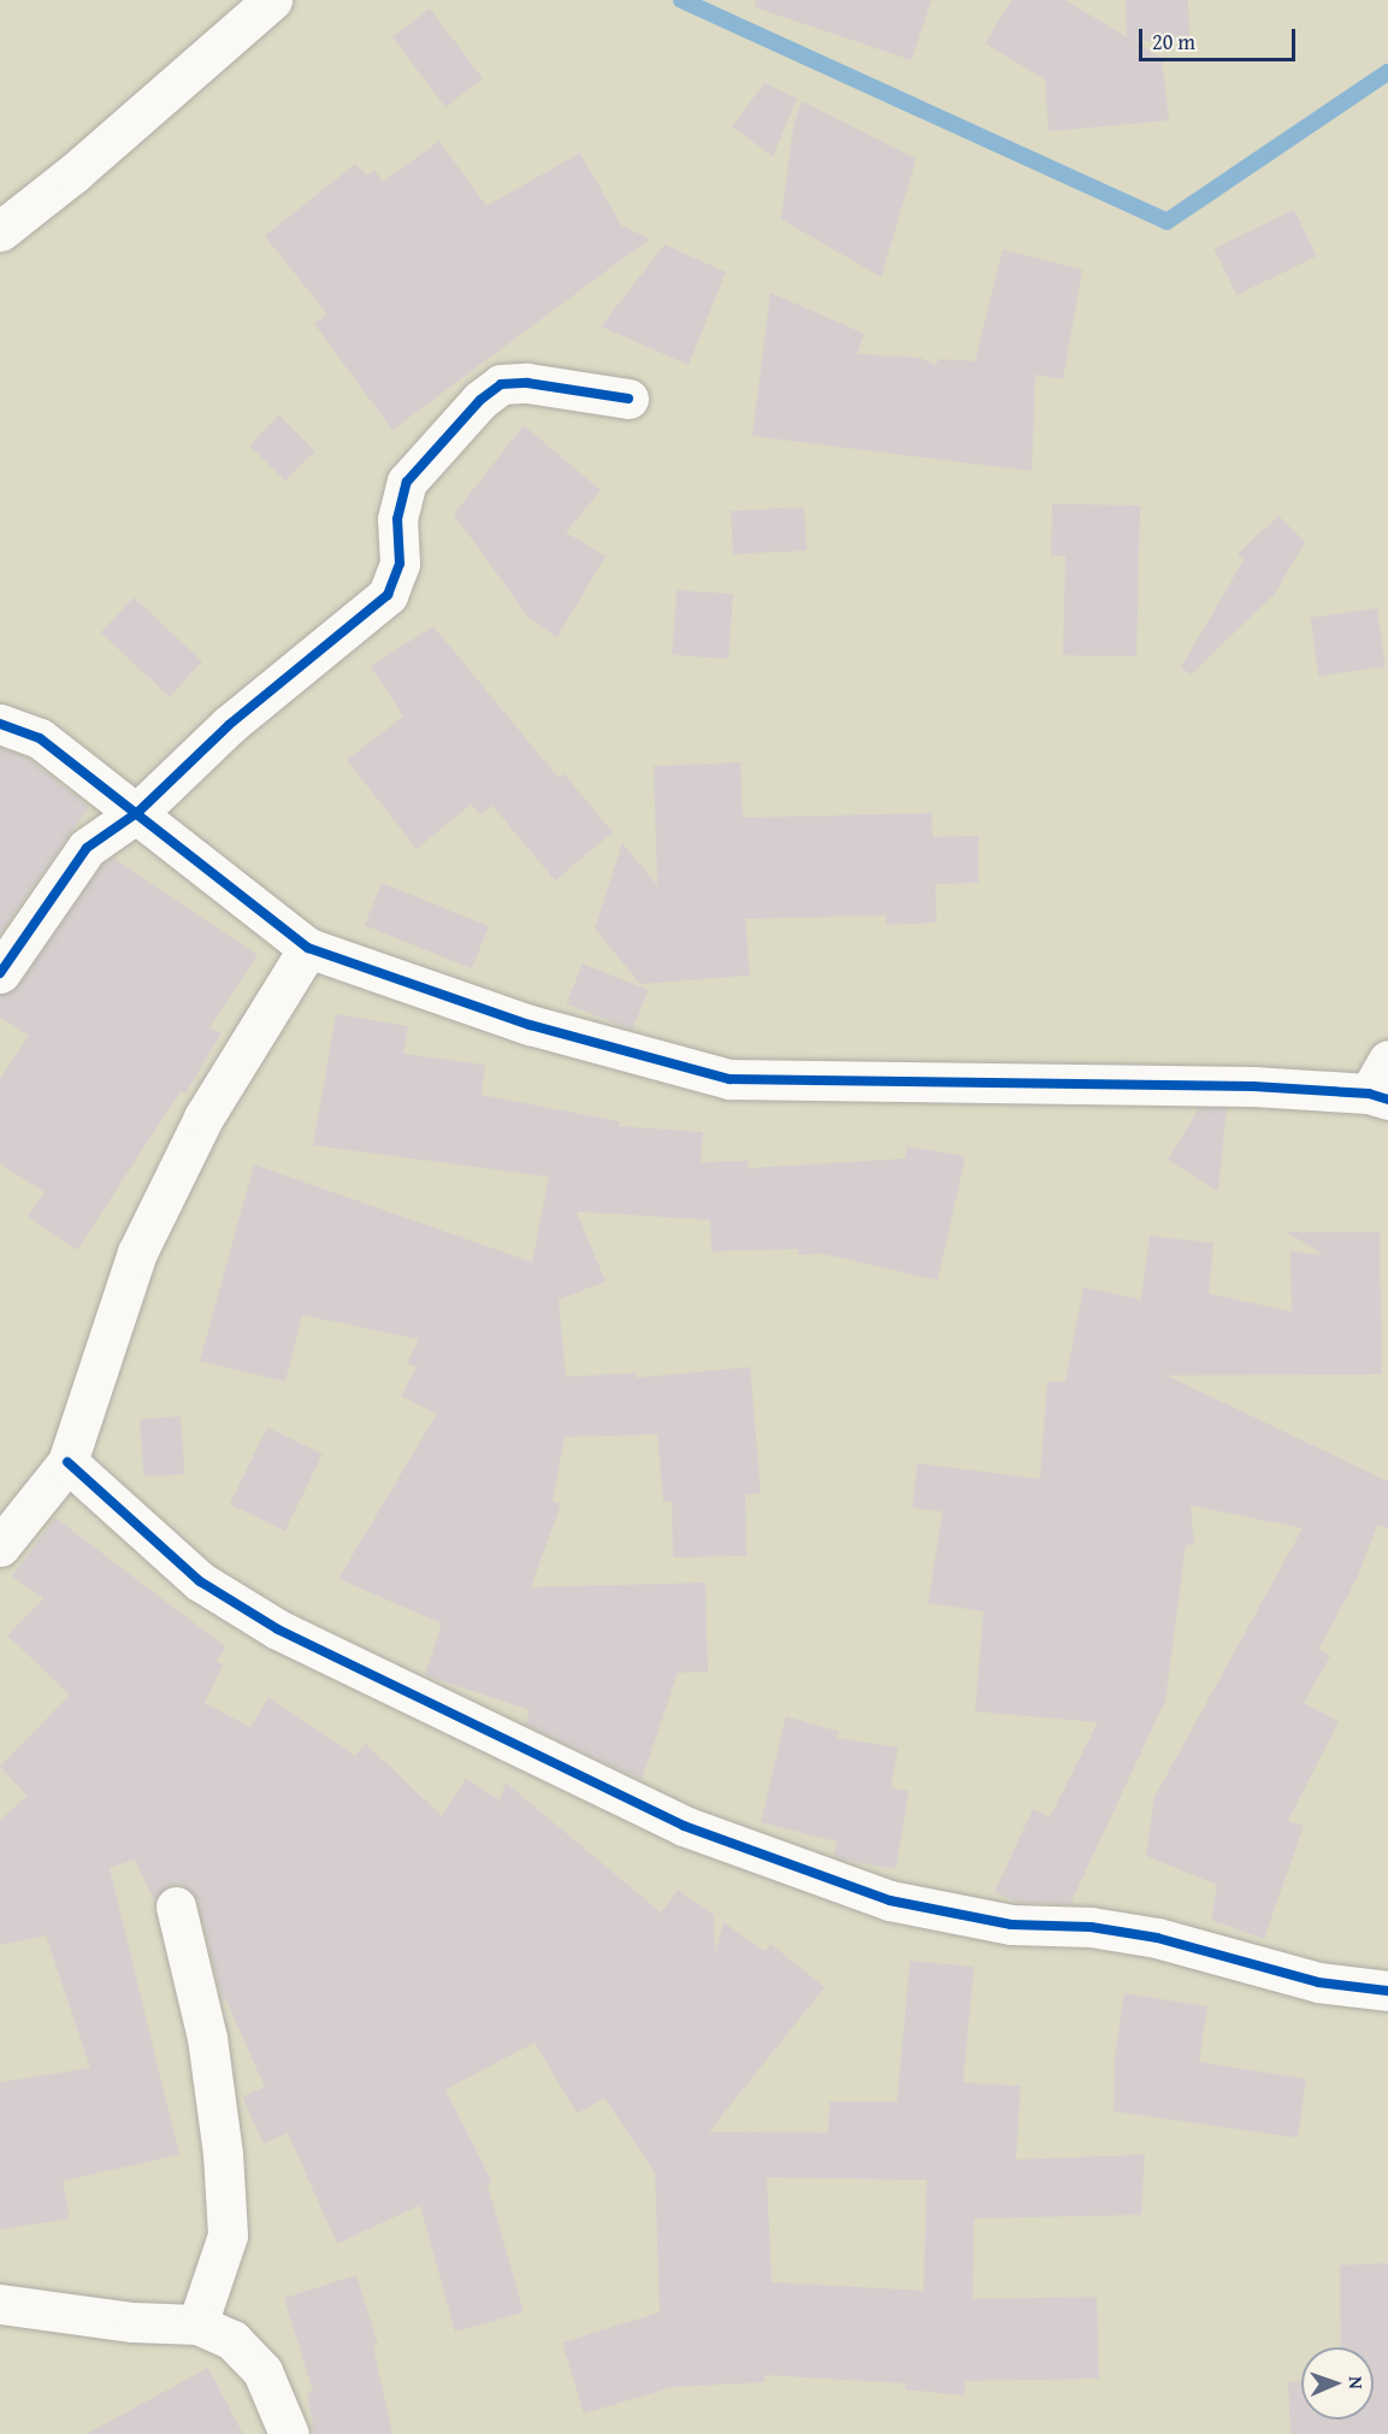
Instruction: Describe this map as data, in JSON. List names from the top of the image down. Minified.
{"scale_bar":"20 m","north":"right"}
